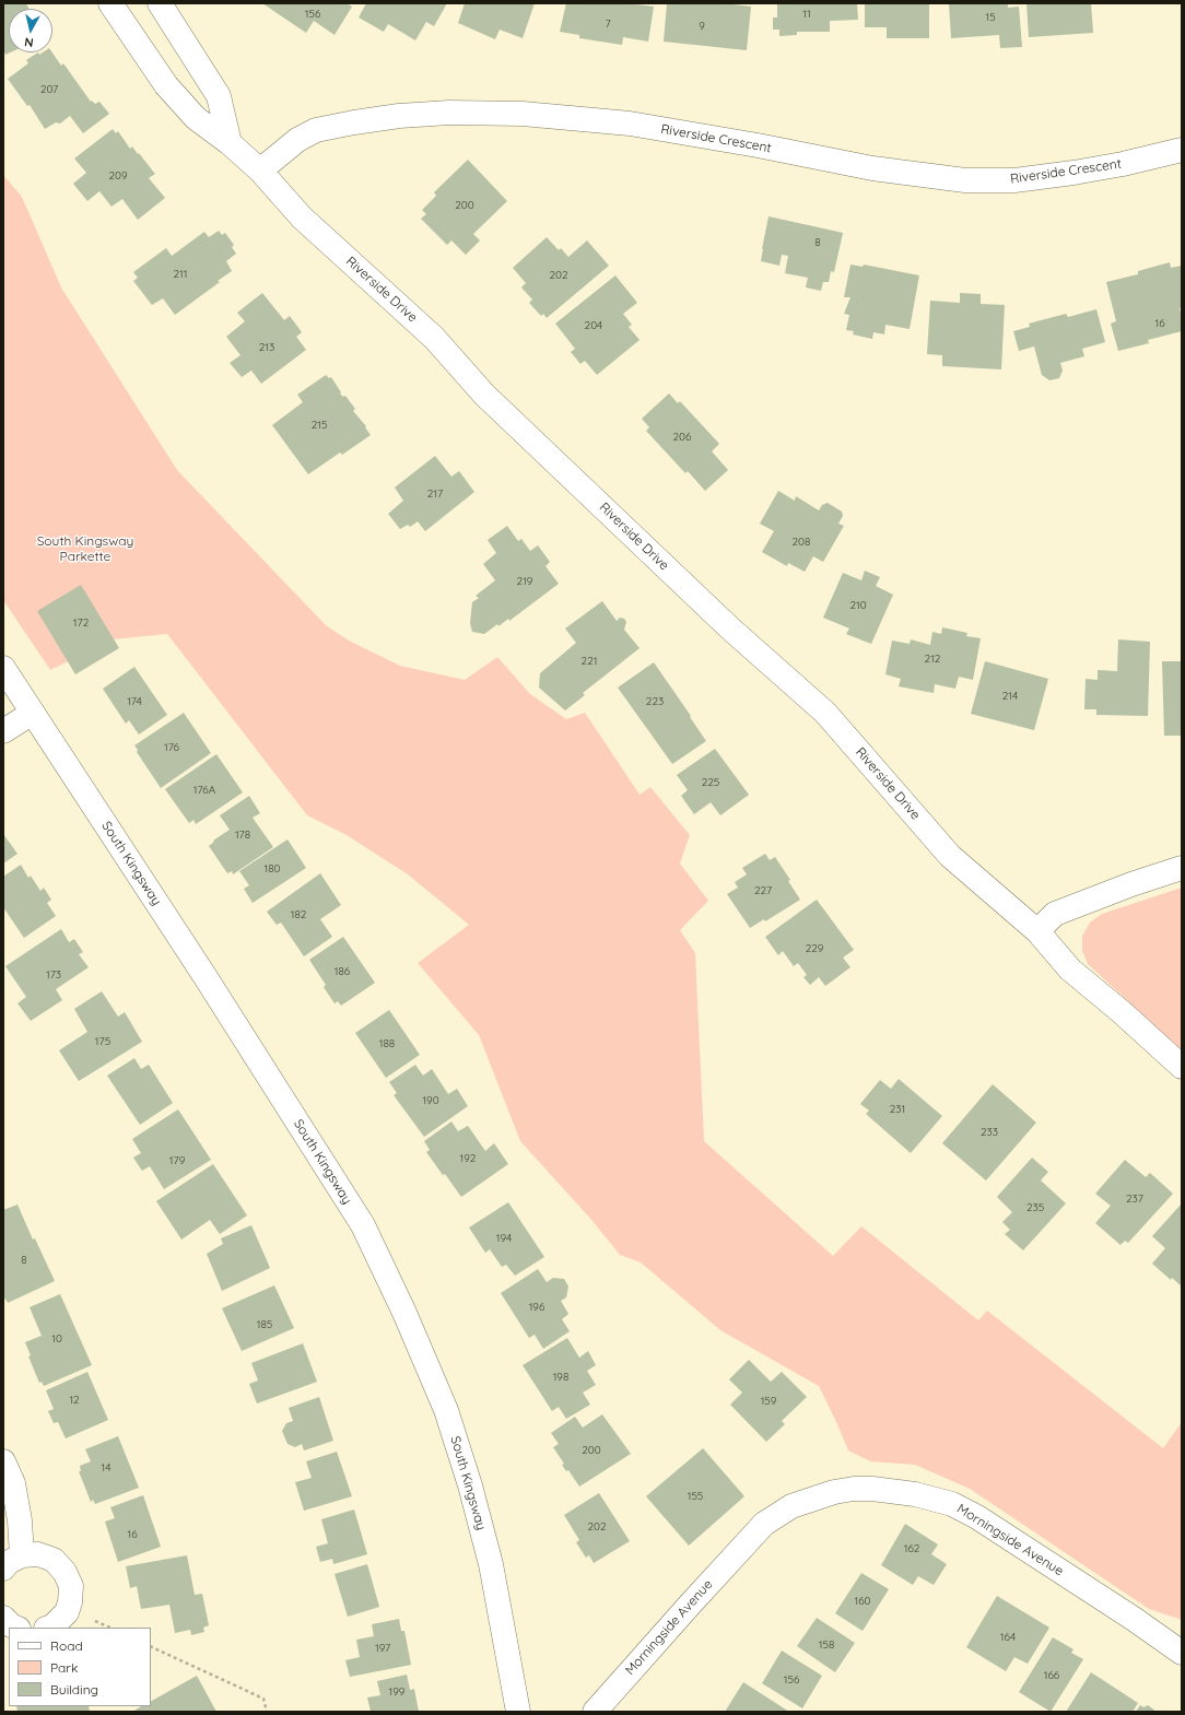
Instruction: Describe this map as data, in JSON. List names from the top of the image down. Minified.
{"streets":{"street":["Riverside Crescent","Riverside Drive","South Kingsway","Morningside Avenue"]},"crossings":[["Riverside Crescent","Riverside Drive"]],"parks":["South Kingsway Parkette"],"house_numbers":["156","11","15","7","9","207","209","200","8","211","202","16","204","213","215","206","217","208","219","210","172","212","221","214","174","223","176","225","176A","178","180","227","182","229","186","173","175","188","190","231","233","192","179","237","235","194","8","196","185","10","198","12","159","200","14","155","202","16","162","160","164","158","197","166","156","199"],"legend":["Road","Park","Building"],"north":"bottom"}
